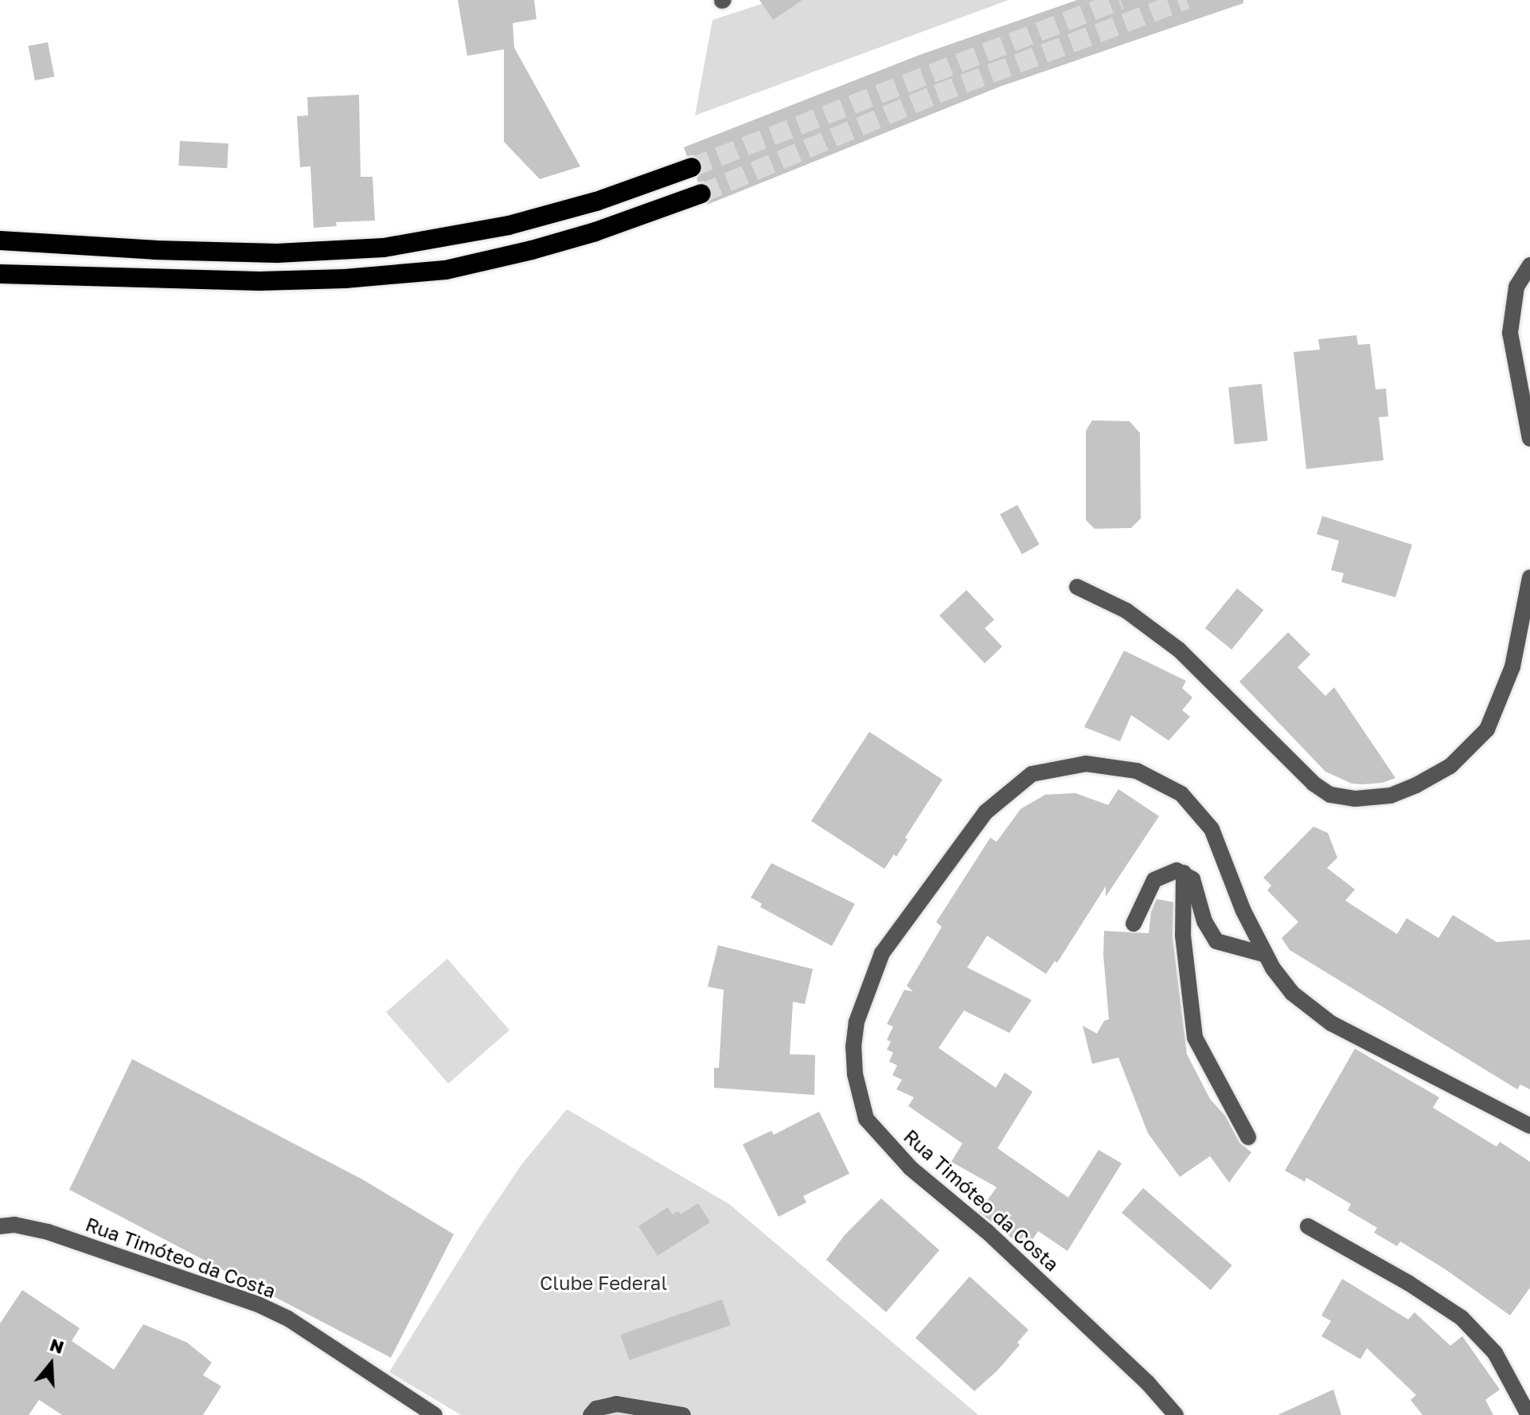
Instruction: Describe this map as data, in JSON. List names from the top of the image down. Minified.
{"streets":{"street":["Rua Timóteo da Costa"]},"parks":["Clube Federal"],"north":"top"}
